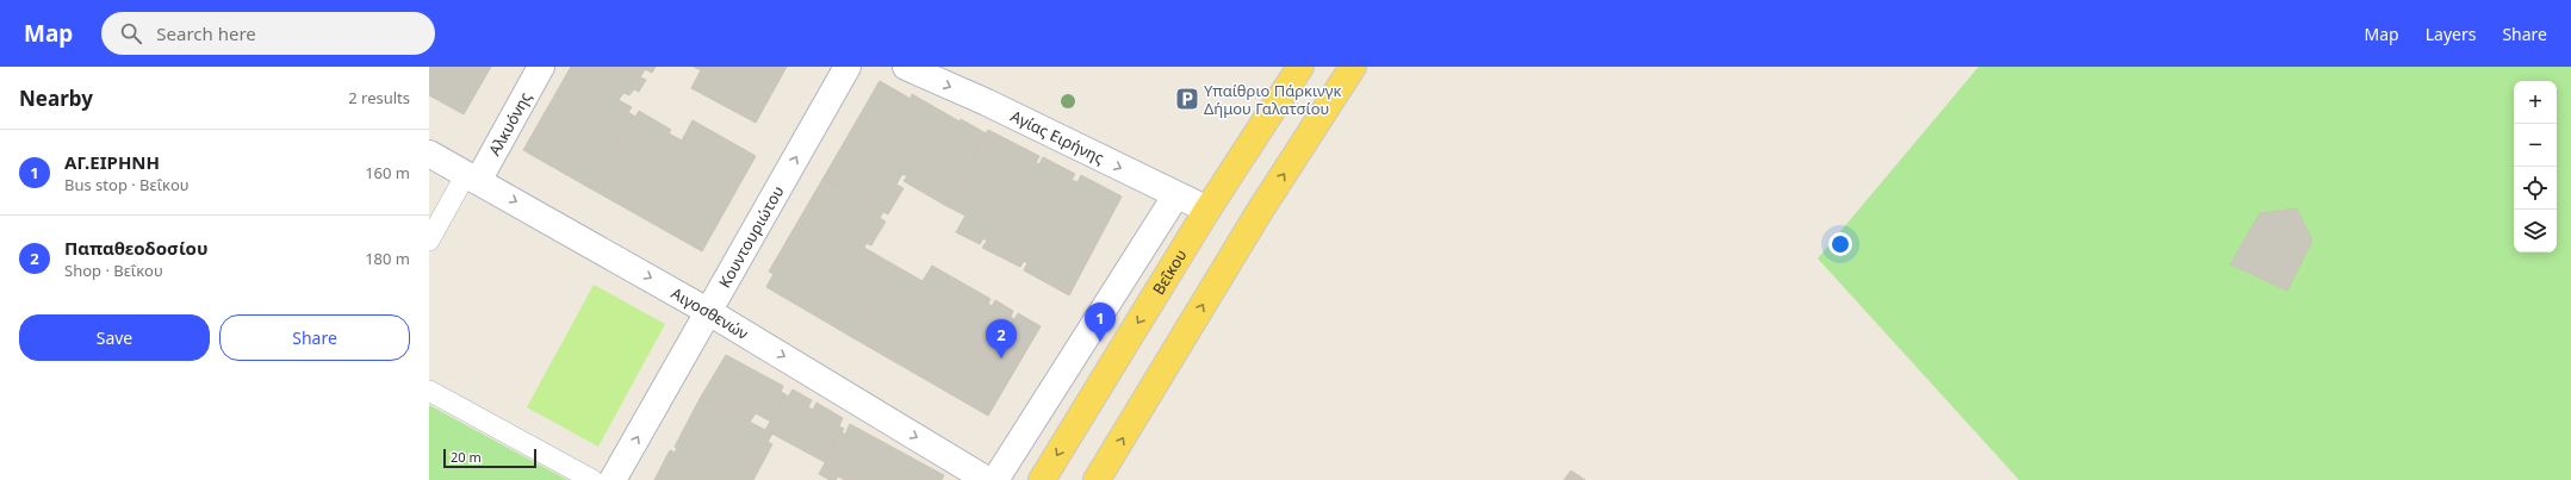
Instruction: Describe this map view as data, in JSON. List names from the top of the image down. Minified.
{"streets":{"main road":["Βεΐκου"],"street":["Αλκυόνης","Αγίας Ειρήνης","Κουντουριώτου","Αιγοσθενών"]},"crossings":[["Αλκυόνης","Αιγοσθενών"],["Αγίας Ειρήνης","Βεΐκου"],["Κουντουριώτου","Αιγοσθενών"]],"one_way":["Αγίας Ειρήνης","Κουντουριώτου"],"places":{"parking":["Υπαίθριο Πάρκινγκ Δήμου Γαλατσίου"]},"scale_bar":"20 m","page":{"header":"Map","search":"Search here","nav":["Map","Layers","Share"],"heading":["Nearby","2 results"],"map_buttons":["+","−"],"list":[{"mark":"1","name":"ΑΓ.ΕΙΡΗΝΗ","note":"Bus stop · Βεΐκου","value":"160 m"},{"mark":"2","name":"Παπαθεοδοσίου","note":"Shop · Βεΐκου","value":"180 m"}],"buttons":["Save","Share"],"pins":["1","2"],"scale":"20 m"}}
